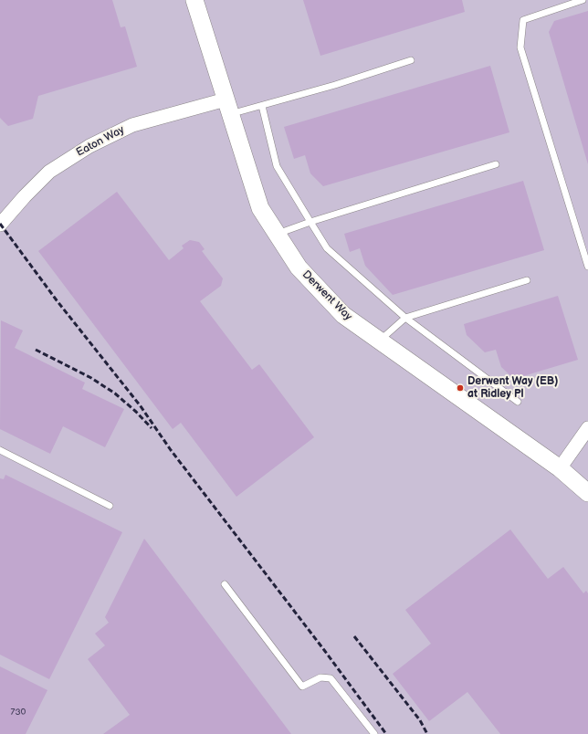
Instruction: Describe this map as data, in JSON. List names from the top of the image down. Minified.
{"streets":{"street":["Eaton Way","Derwent Way"]},"crossings":[["Eaton Way","Derwent Way"]],"places":["Derwent Way (EB) at Ridley Pl"],"house_numbers":["730"]}
